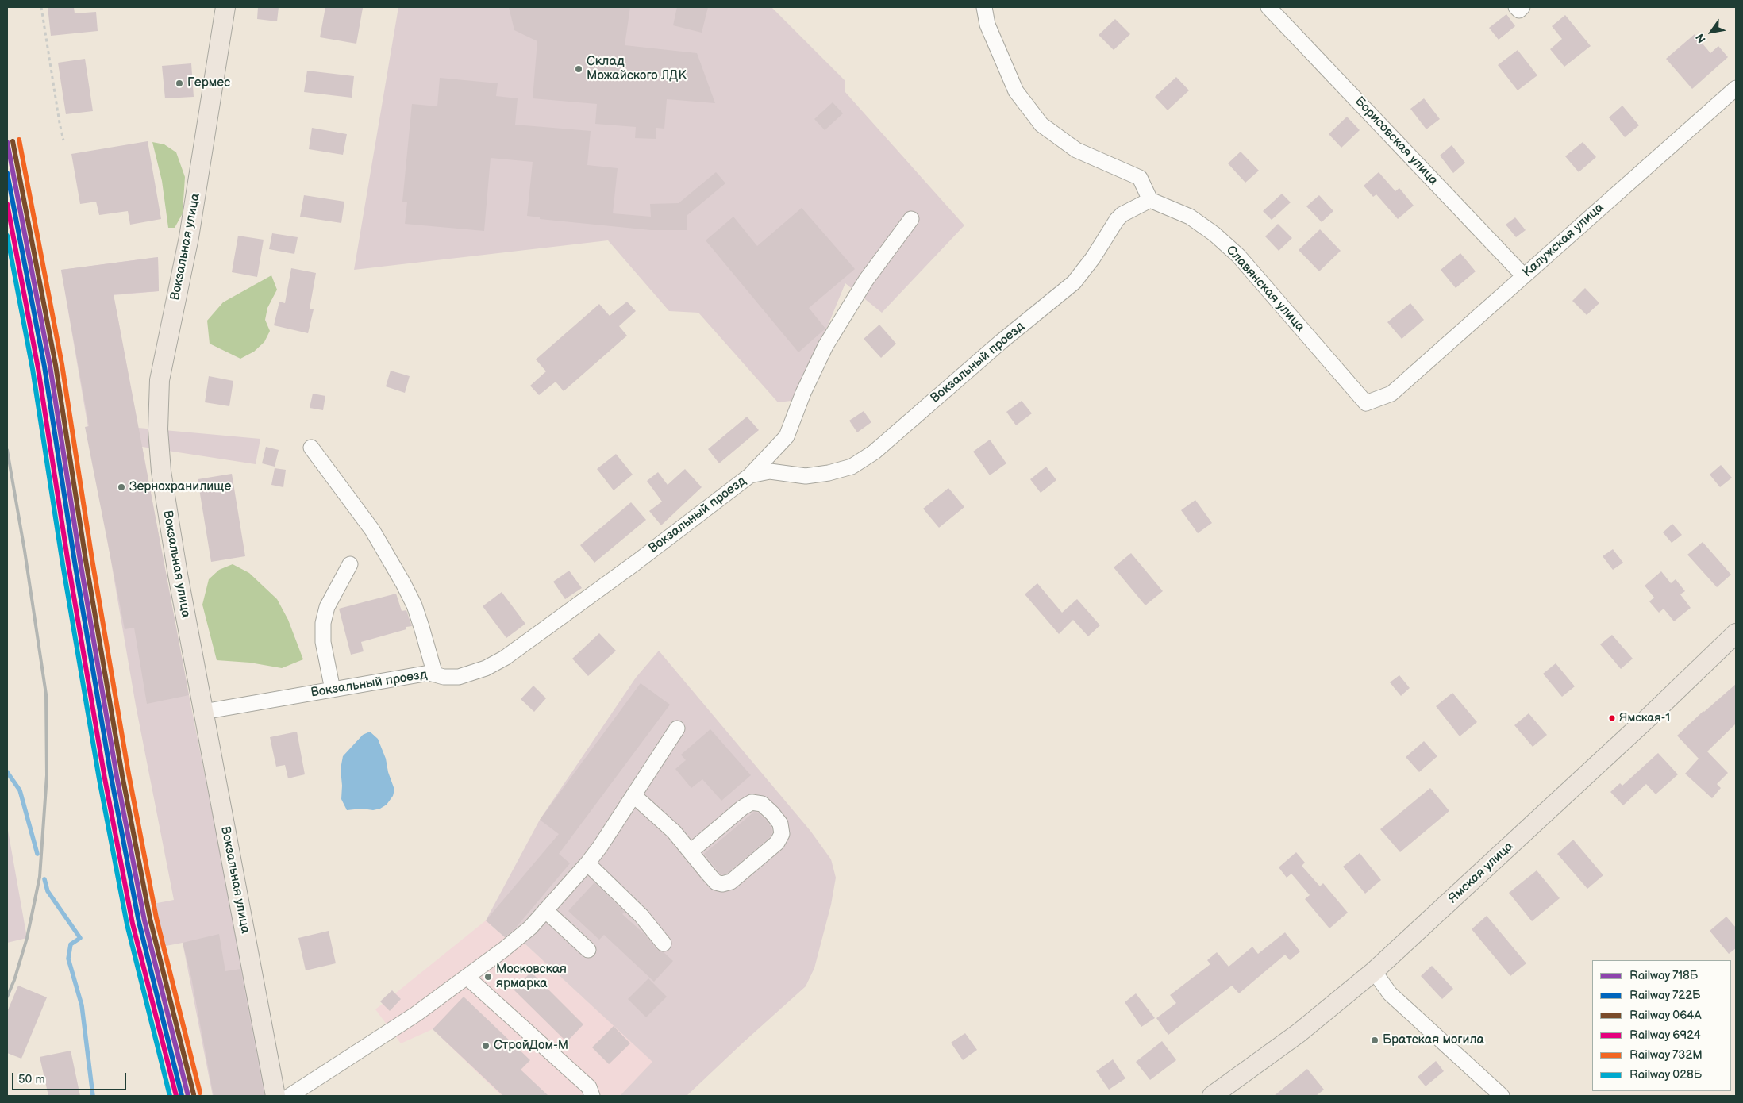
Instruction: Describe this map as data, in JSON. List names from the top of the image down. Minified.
{"streets":{"main road":["Вокзальная улица","Ямская улица"],"street":["Борисовская улица","Калужская улица","Славянская улица","Вокзальный проезд"]},"crossings":[["Борисовская улица","Калужская улица"],["Калужская улица","Славянская улица"],["Вокзальная улица","Вокзальный проезд"],["Славянская улица","Вокзальный проезд"]],"places":["Склад Можайского ЛДК","Гермес","Зернохранилище","Ямская-1","Московская ярмарка","Братская могила","СтройДом-М"],"lines":["rail line 732М","rail line 064А","rail line 718Б","rail line 722Б","rail line 6924","rail line 028Б"],"legend":["Railway 718Б","Railway 722Б","Railway 064А","Railway 6924","Railway 732М","Railway 028Б"],"scale_bar":"50 m","north":"bottom left"}
